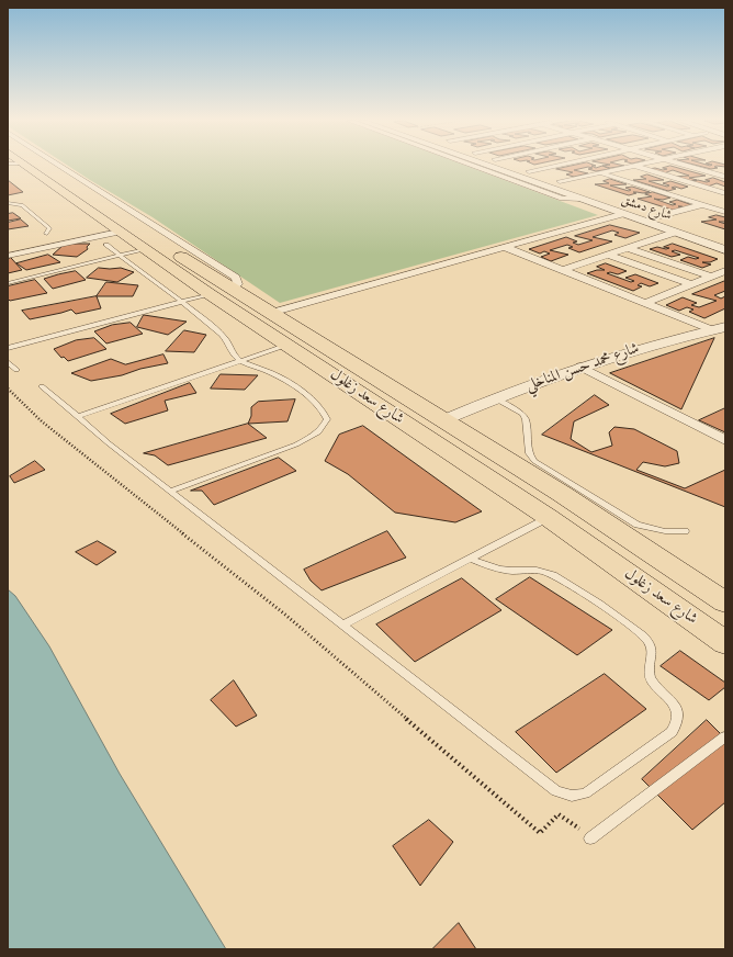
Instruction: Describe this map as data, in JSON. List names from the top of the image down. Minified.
{"streets":{"main road":["شارع سعد زغلول"],"street":["شارع دمشق","شارع محمد حسن المناخلي"]},"crossings":[["شارع محمد حسن المناخلي","شارع سعد زغلول"]]}
